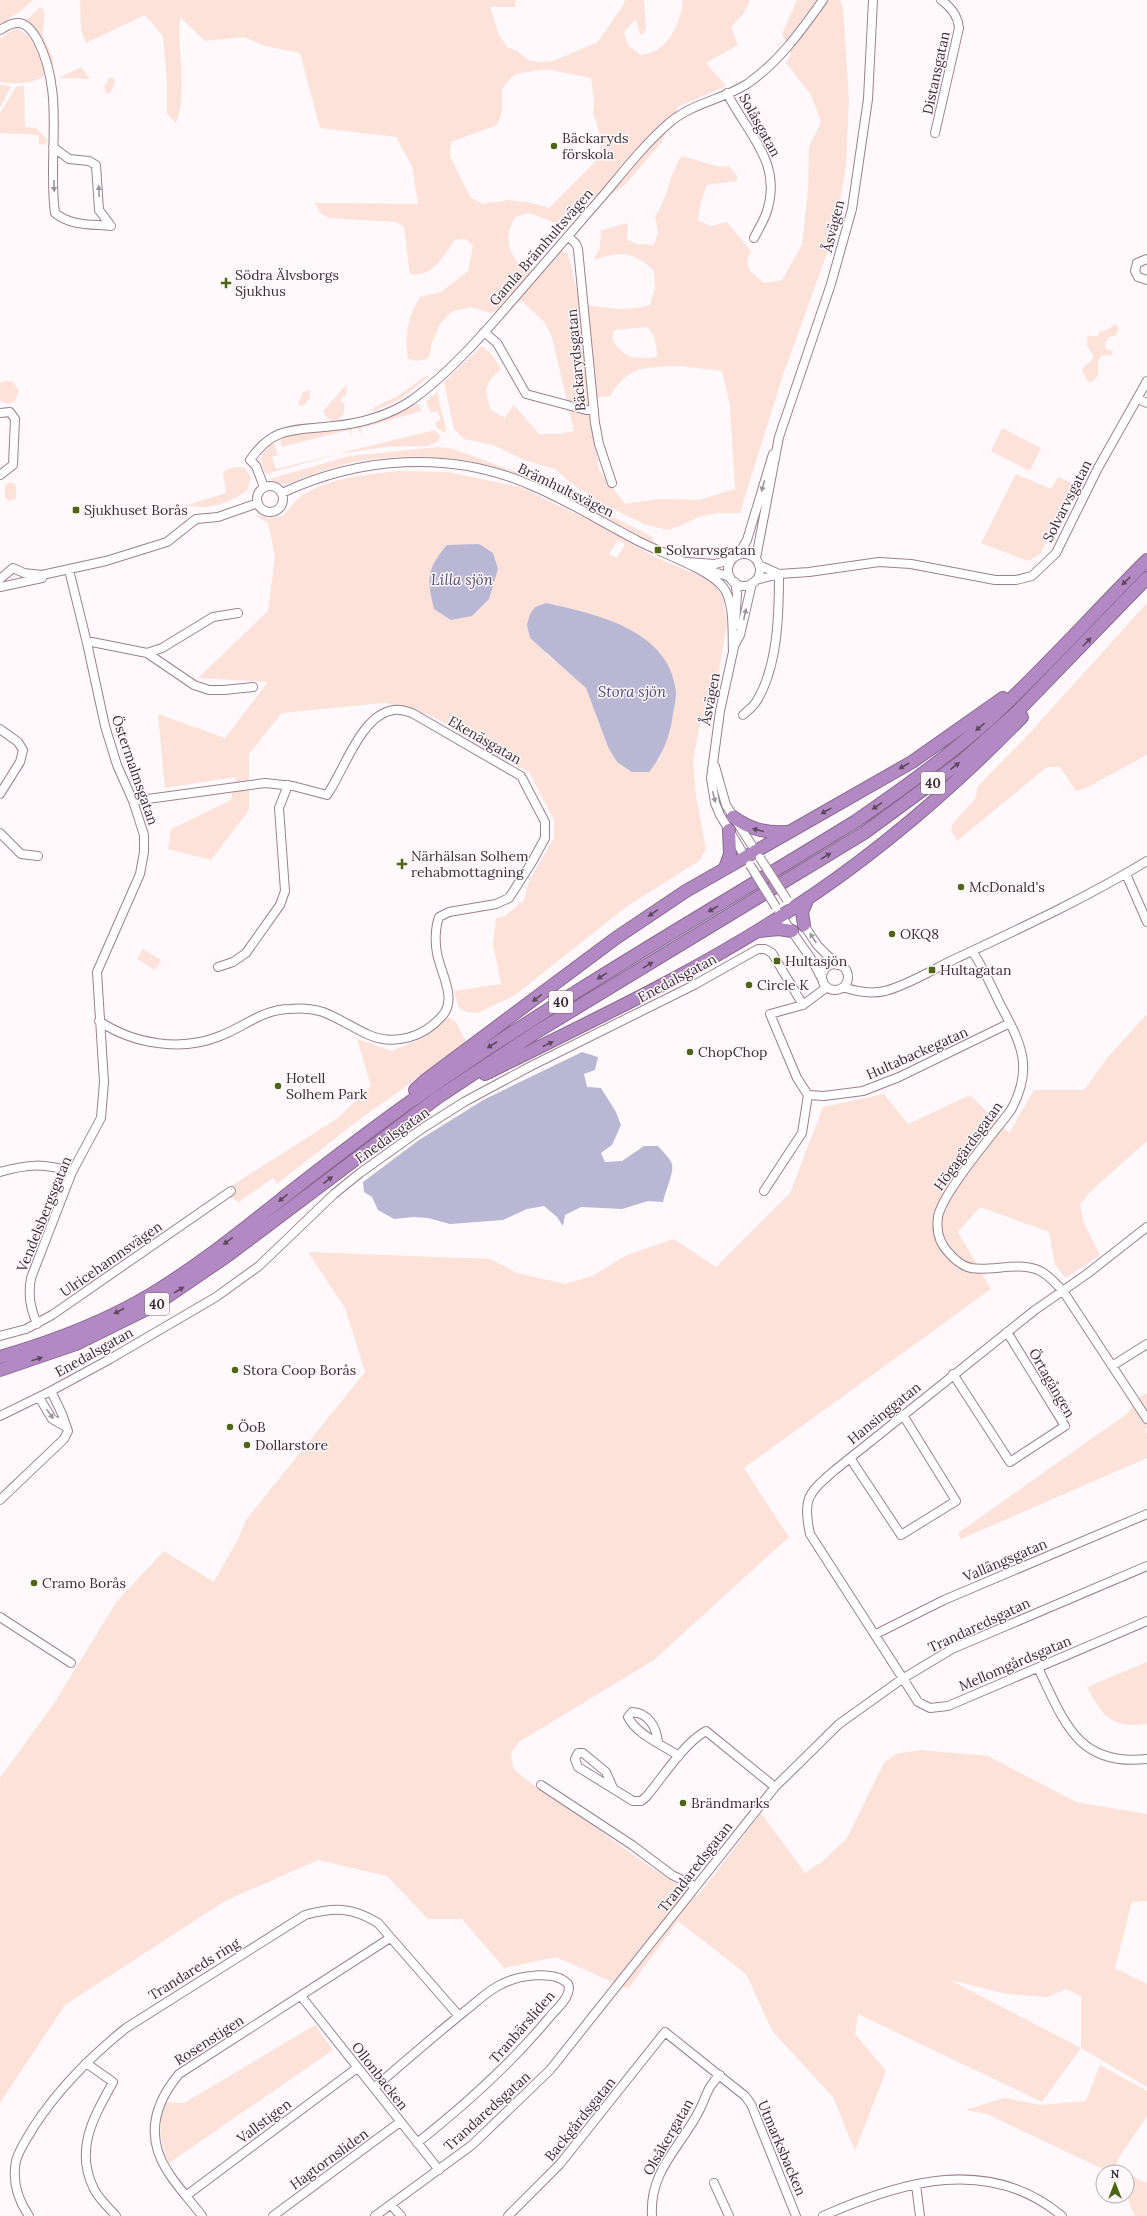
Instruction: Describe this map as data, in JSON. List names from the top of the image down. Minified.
{"streets":{"highway":["40"],"street":["Distansgatan","Solåsgatan","Åsvägen","Gamla Brämhultsvägen","Bäckarydsgatan","Brämhultsvägen","Solvarvsgatan","Ekenäsgatan","Östermalmsgatan","Enedalsgatan","Hultabackegatan","Högagärdsgatan","Vendelsbergsgatan","Ulricehamnsvägen","Örtagången","Hansinggatan","Vallängsgatan","Trandaredsgatan","Mellomgårdsgatan","Trandareds ring","Tranbärsliden","Rosenstigen","Ollonbacken","Backgårdsgatan","Vallstigen","Olsåkergatan","Utmarksbacken","Hagtornsliden"]},"crossings":[["Solåsgatan","Gamla Brämhultsvägen"],["Åsvägen","Brämhultsvägen"],["Åsvägen","Solvarvsgatan"],["Gamla Brämhultsvägen","Bäckarydsgatan"],["Gamla Brämhultsvägen","Brämhultsvägen"],["Brämhultsvägen","Solvarvsgatan"],["Ekenäsgatan","Östermalmsgatan"],["Ekenäsgatan","Vendelsbergsgatan"],["Östermalmsgatan","Vendelsbergsgatan"],["Hultabackegatan","Högagärdsgatan"],["Högagärdsgatan","Hansinggatan"],["Vendelsbergsgatan","Ulricehamnsvägen"],["Örtagången","Hansinggatan"],["Hansinggatan","Vallängsgatan"],["Hansinggatan","Trandaredsgatan"],["Hansinggatan","Mellomgårdsgatan"],["Trandaredsgatan","Mellomgårdsgatan"],["Trandaredsgatan","Ollonbacken"],["Trandareds ring","Tranbärsliden"],["Trandareds ring","Rosenstigen"],["Tranbärsliden","Ollonbacken"],["Rosenstigen","Ollonbacken"],["Rosenstigen","Vallstigen"],["Ollonbacken","Vallstigen"],["Ollonbacken","Hagtornsliden"],["Backgårdsgatan","Utmarksbacken"],["Olsåkergatan","Utmarksbacken"]],"water":["Lilla sjön","Stora sjön"],"places":{"other":["Bäckaryds förskola","McDonald's","OKQ8","Circle K","ChopChop","Hotell Solhem Park","Stora Coop Borås","ÖoB","Dollarstore","Cramo Borås","Brändmarks"],"health":["Södra Älvsborgs Sjukhus","Närhälsan Solhem rehabmottagning"],"transit":["Sjukhuset Borås","Solvarvsgatan","Hultasjön","Hultagatan"]},"north":"top"}
